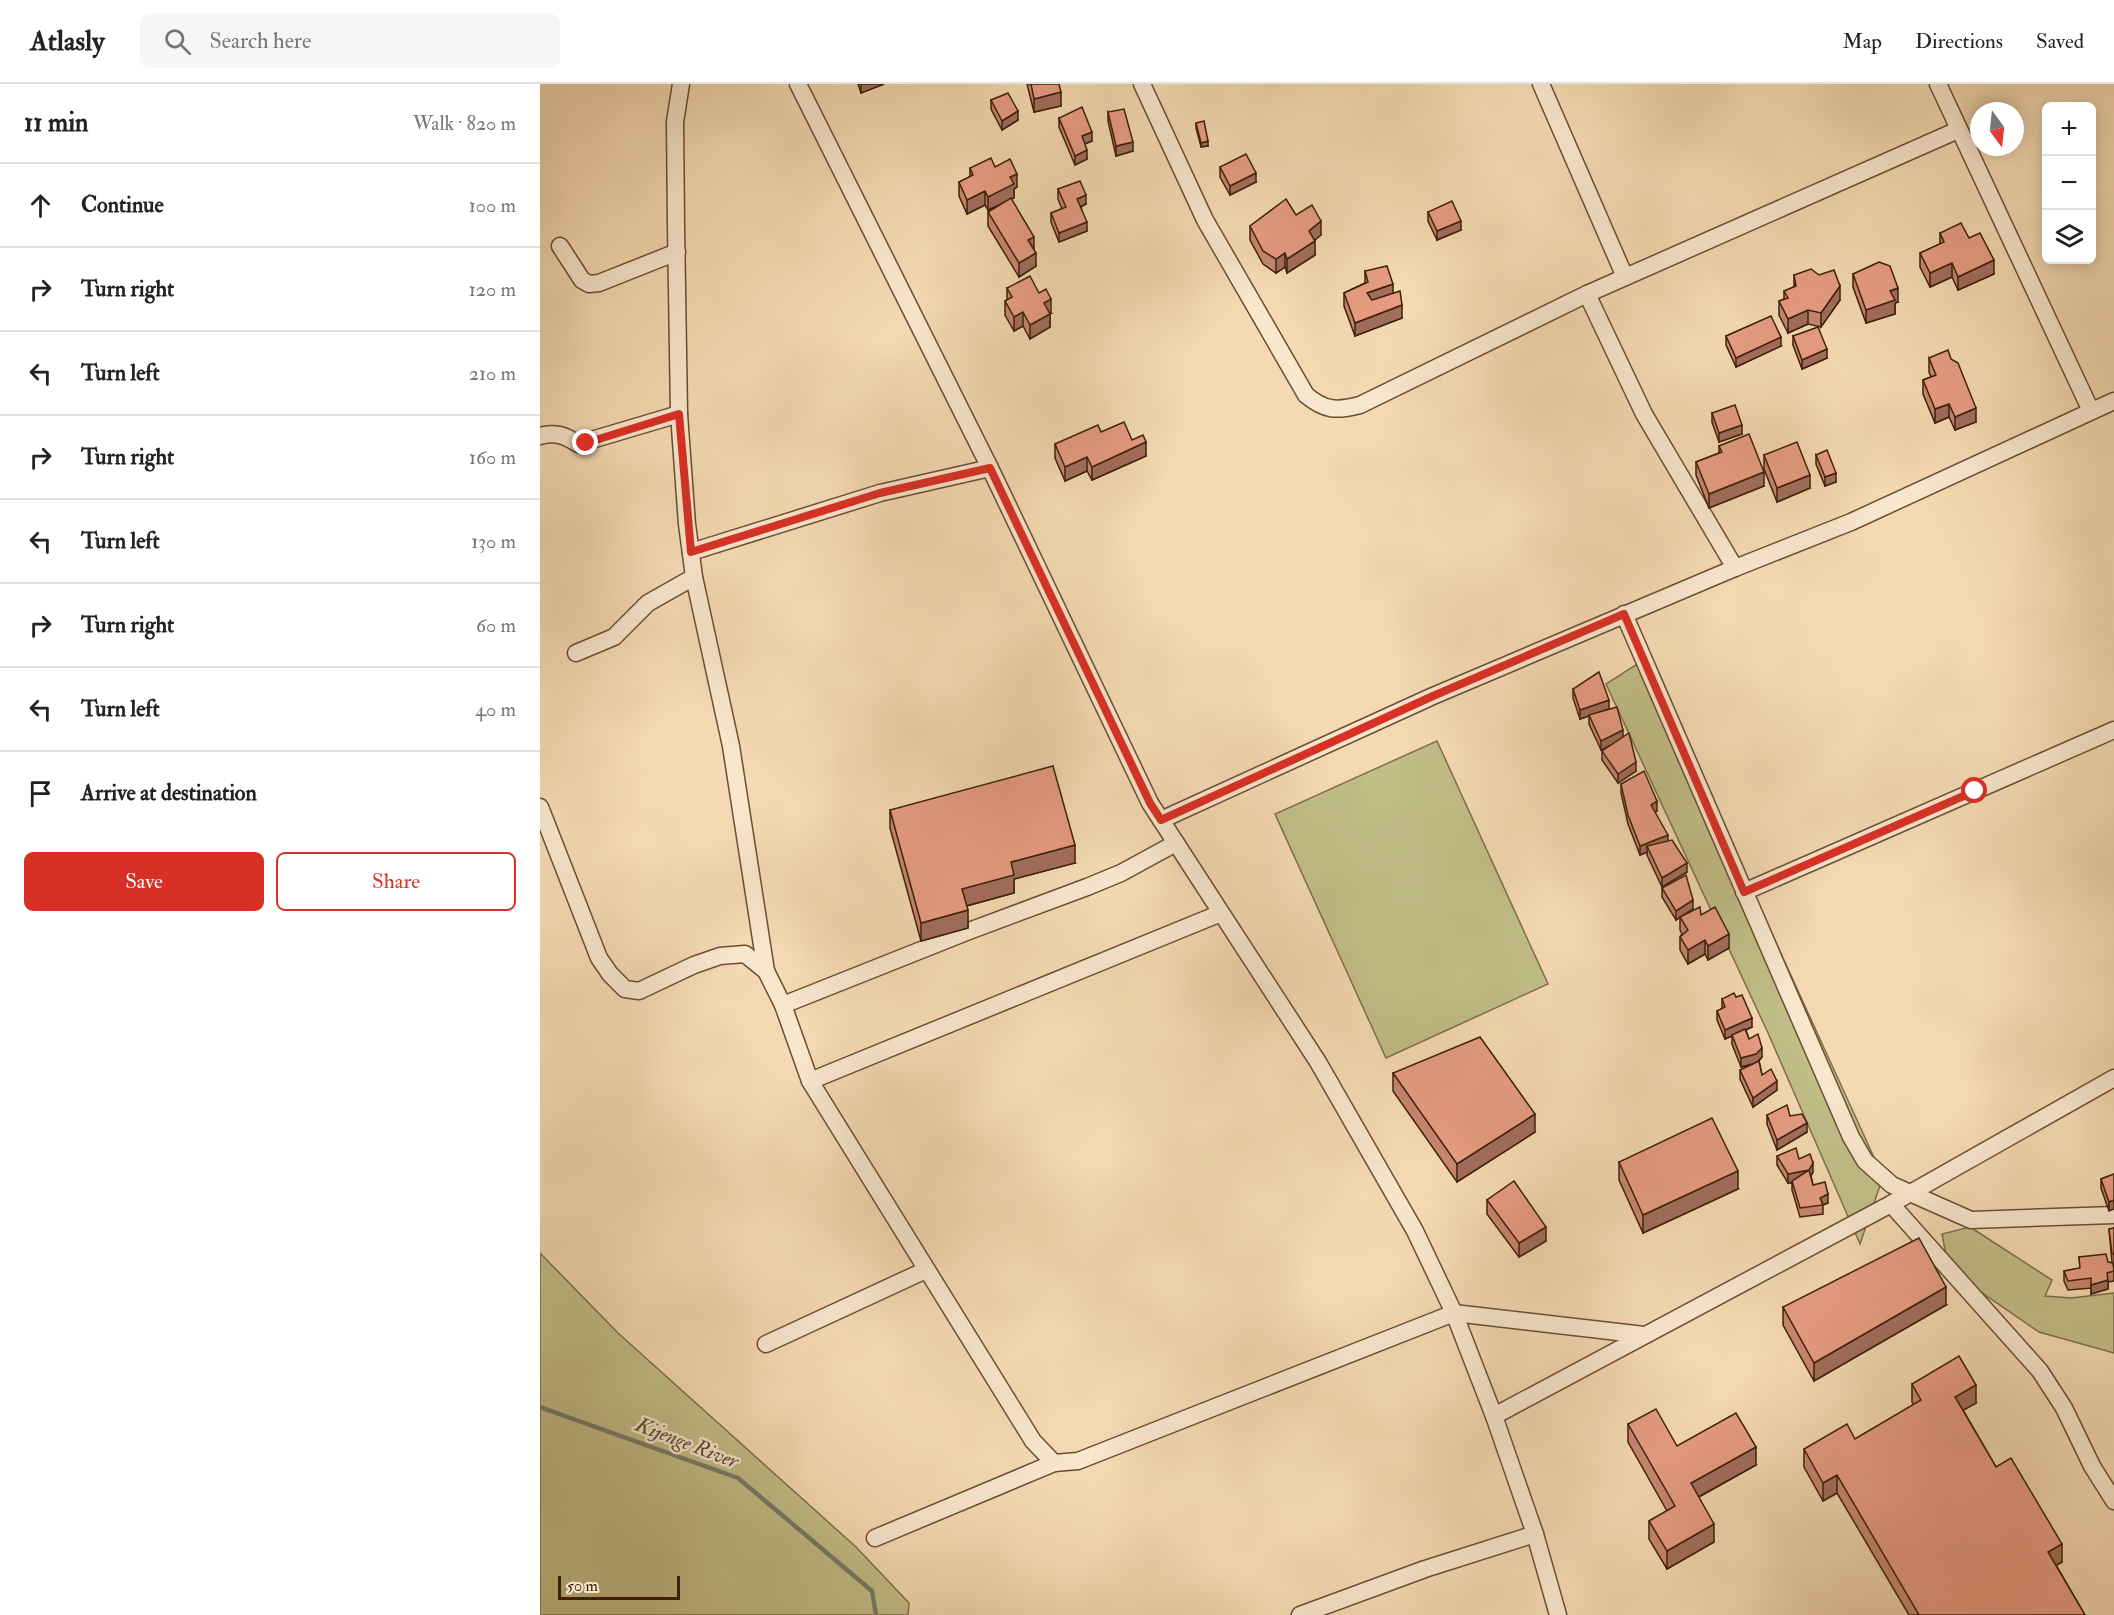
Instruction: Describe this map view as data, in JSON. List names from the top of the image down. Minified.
{"water":["Kijenge River"],"scale_bar":"50 m","north":"bottom","page":{"header":"Atlasly","search":"Search here","nav":["Map","Directions","Saved"],"heading":["11 min","Walk · 820 m"],"map_buttons":["+","−"],"list":[["Continue","100 m"],["Turn right","120 m"],["Turn left","210 m"],["Turn right","160 m"],["Turn left","130 m"],["Turn right","60 m"],["Turn left","40 m"],"Arrive at destination"],"buttons":["Save","Share"],"scale":"50 m"}}
